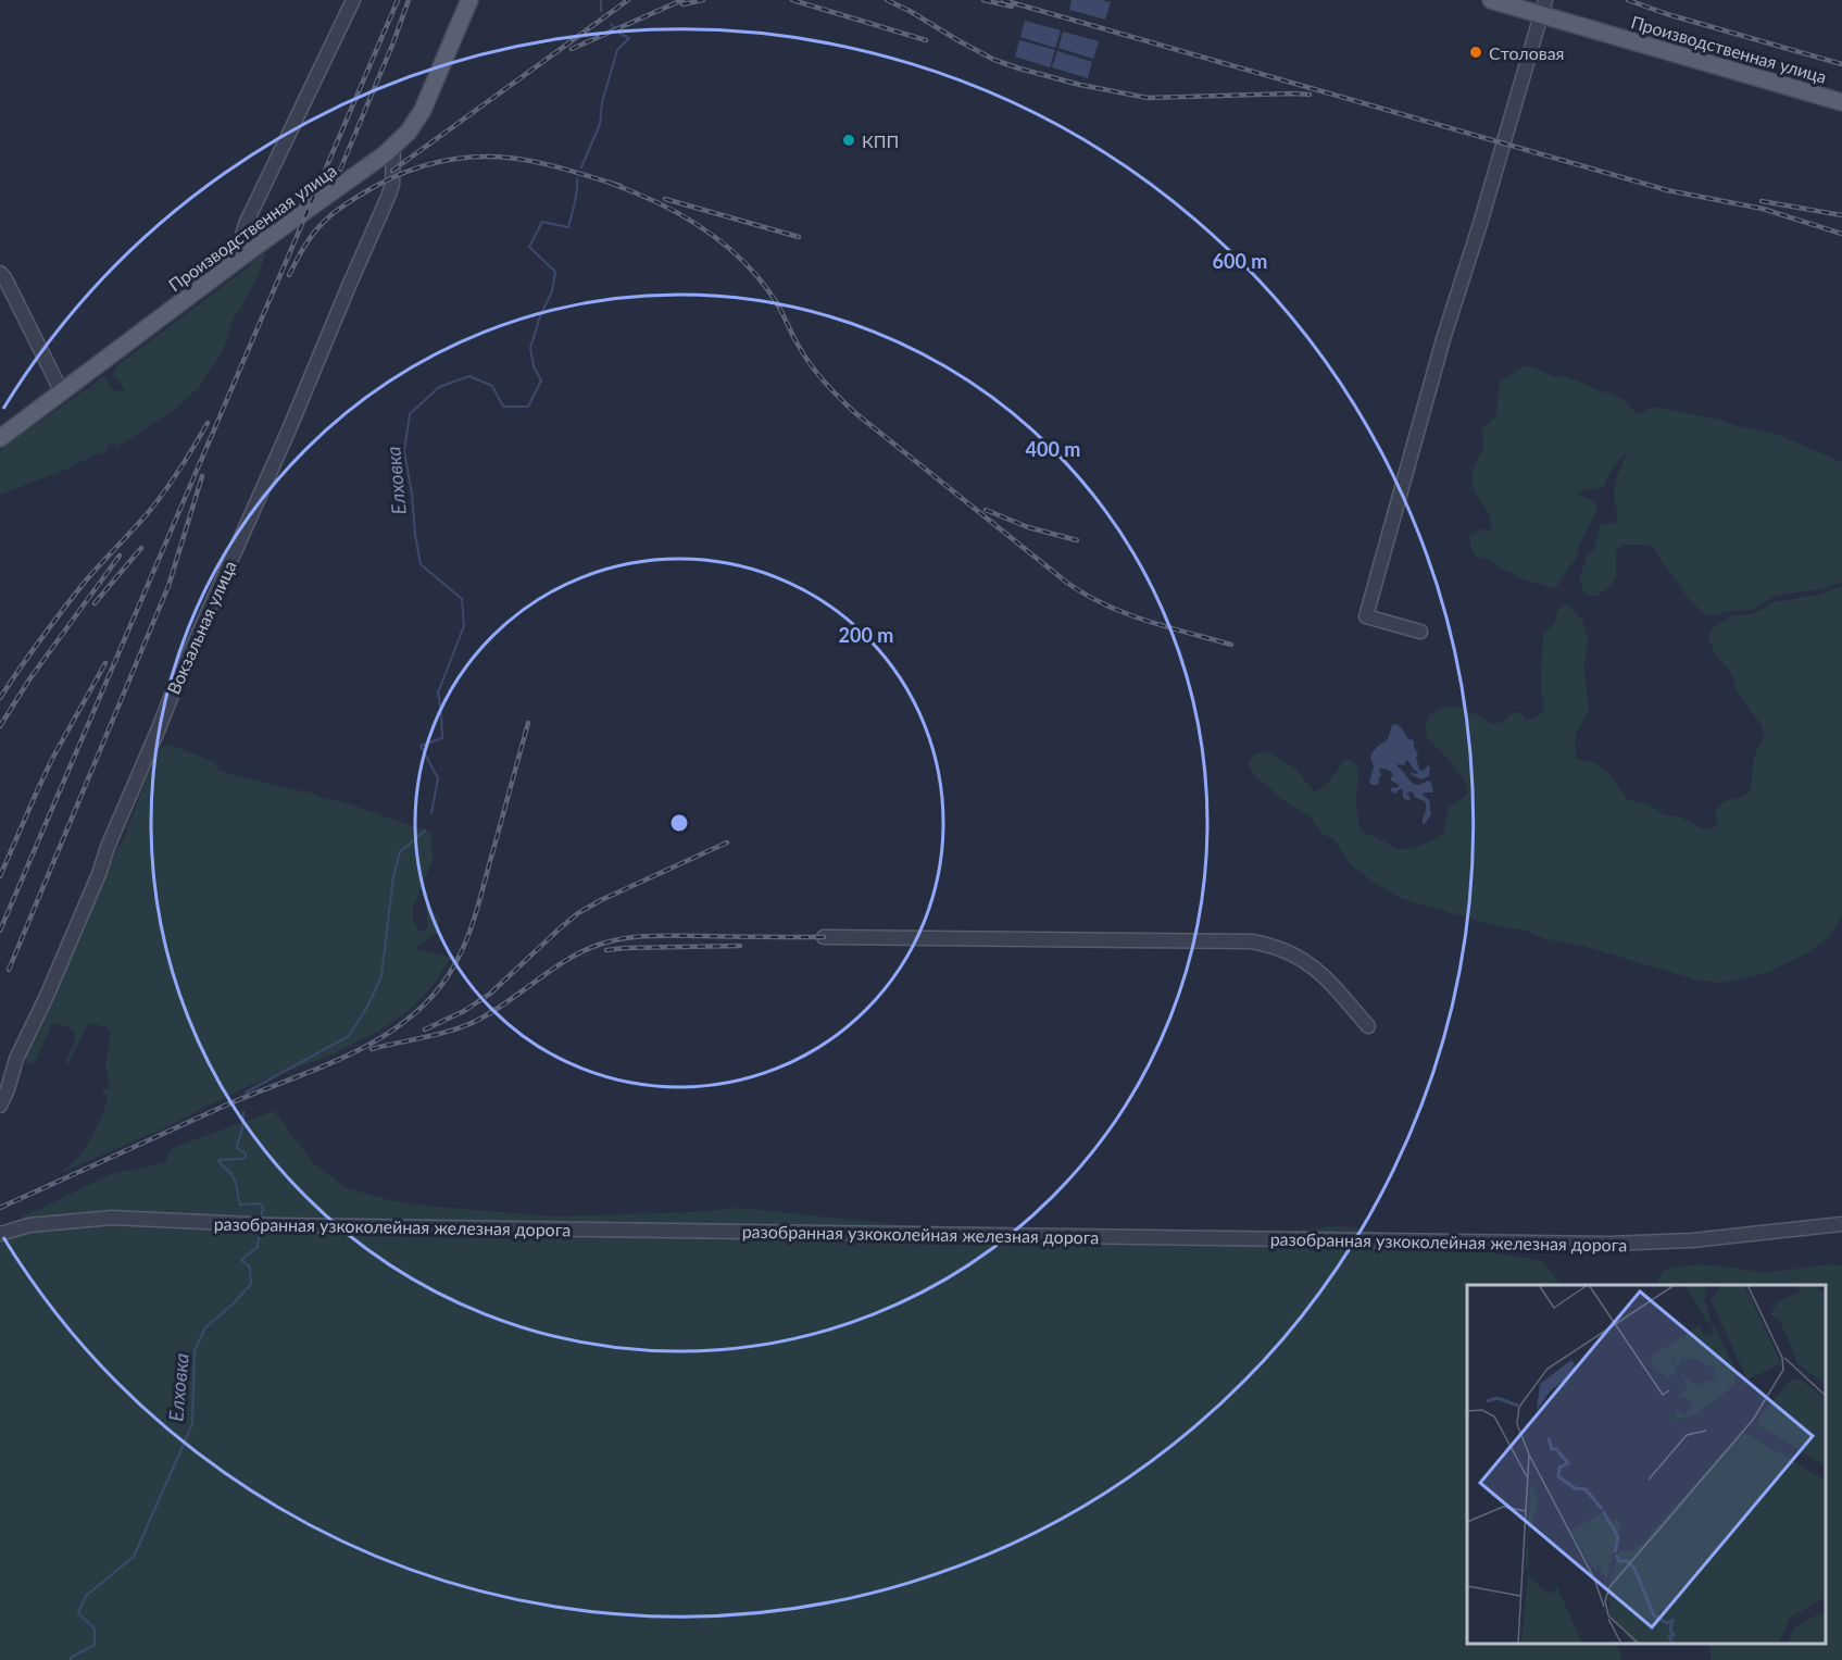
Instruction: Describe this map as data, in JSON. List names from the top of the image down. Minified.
{"streets":{"main road":["Производственная улица"],"street":["Вокзальная улица","разобранная узкоколейная железная дорога"]},"crossings":[["Производственная улица","Вокзальная улица"]],"water":["Елховка"],"places":["Cтоловая","КПП"],"rings":["600 m","400 m","200 m"]}
